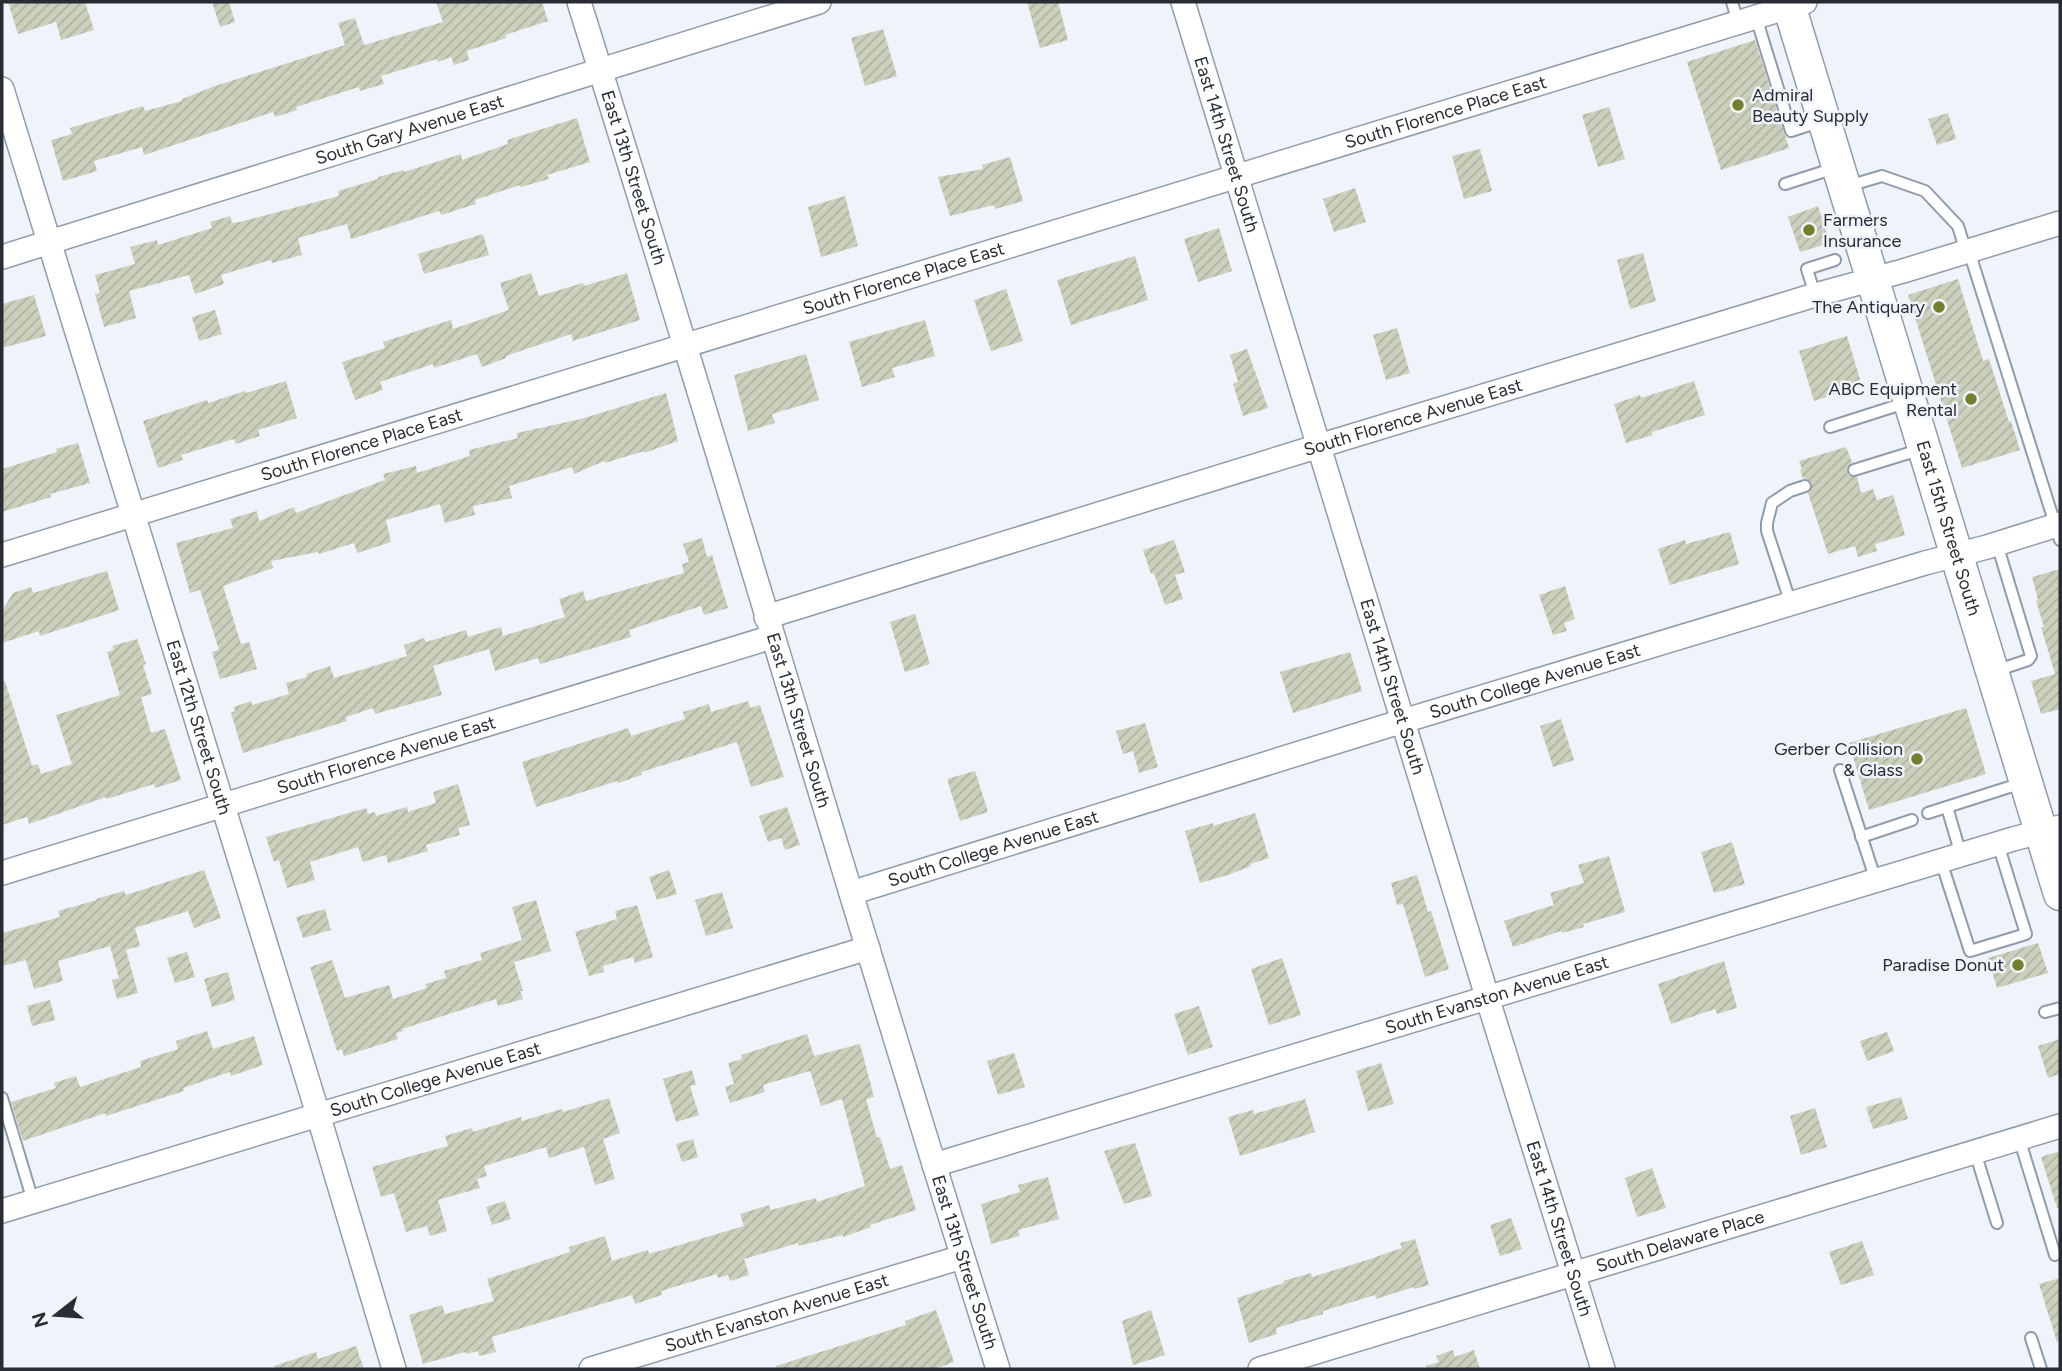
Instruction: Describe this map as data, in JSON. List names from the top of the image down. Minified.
{"streets":{"main road":["East 15th Street South"],"street":["South Florence Place East","South Gary Avenue East","East 14th Street South","East 13th Street South","South Florence Avenue East","South College Avenue East","East 12th Street South","South Evanston Avenue East","South Delaware Place"]},"crossings":[["South Florence Place East","East 14th Street South"],["South Florence Place East","East 13th Street South"],["South Florence Place East","East 15th Street South"],["South Florence Place East","East 12th Street South"],["South Gary Avenue East","East 13th Street South"],["South Gary Avenue East","East 12th Street South"],["East 14th Street South","South Florence Avenue East"],["East 14th Street South","South College Avenue East"],["East 14th Street South","South Evanston Avenue East"],["East 14th Street South","South Delaware Place"],["East 13th Street South","South Florence Avenue East"],["East 13th Street South","South College Avenue East"],["East 13th Street South","South Evanston Avenue East"],["South Florence Avenue East","East 15th Street South"],["South Florence Avenue East","East 12th Street South"],["East 15th Street South","South College Avenue East"],["East 15th Street South","South Evanston Avenue East"],["South College Avenue East","East 12th Street South"]],"places":["Admiral Beauty Supply","Farmers Insurance","The Antiquary","ABC Equipment Rental","Gerber Collision & Glass","Paradise Donut"],"north":"left"}
